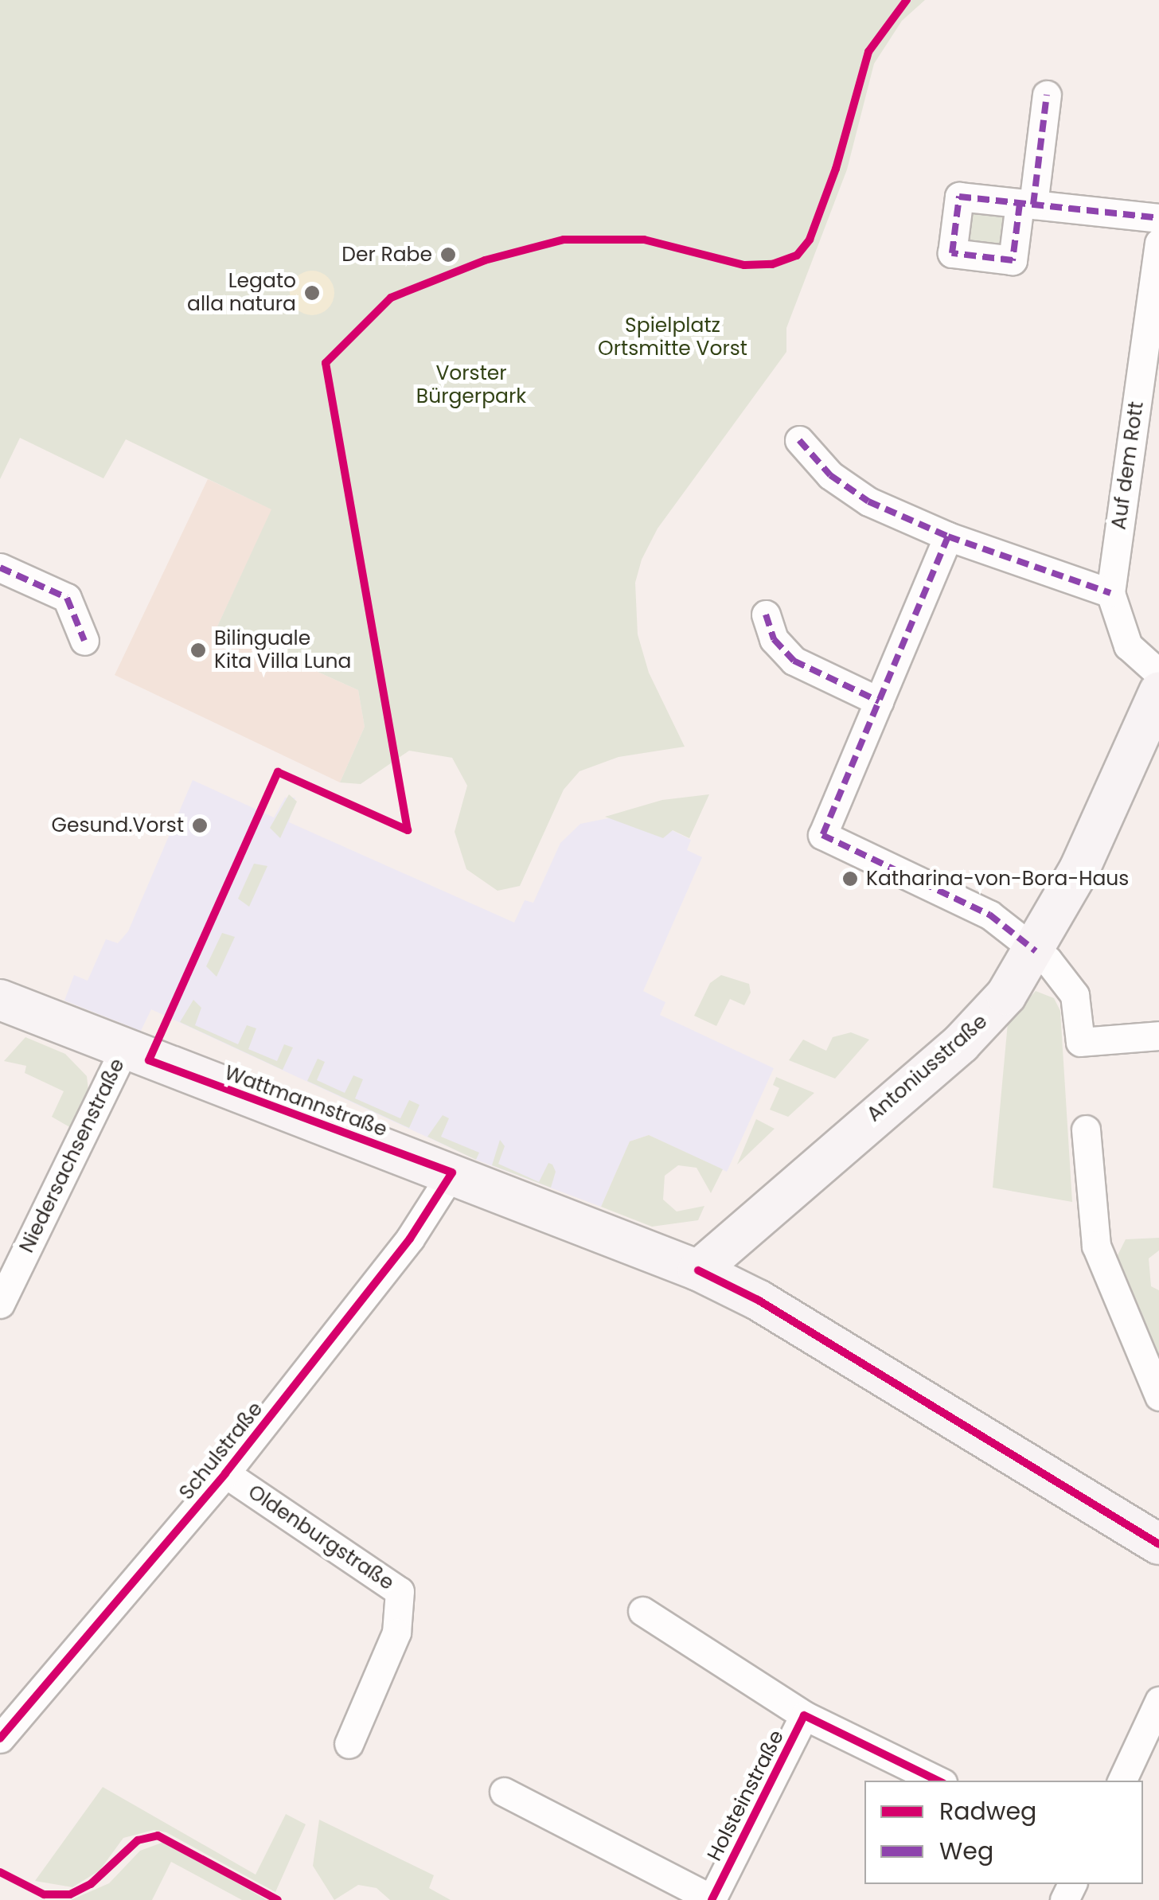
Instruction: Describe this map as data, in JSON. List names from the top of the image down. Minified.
{"streets":{"street":["Auf dem Rott","Antoniusstraße","Wattmannstraße","Niedersachsenstraße","Schulstraße","Oldenburgstraße","Holsteinstraße"]},"crossings":[["Antoniusstraße","Wattmannstraße"],["Wattmannstraße","Niedersachsenstraße"],["Wattmannstraße","Schulstraße"],["Schulstraße","Oldenburgstraße"]],"parks":["Spielplatz Ortsmitte Vorst","Vorster Bürgerpark"],"places":["Der Rabe","Legato alla natura","Bilinguale Kita Villa Luna","Gesund.Vorst","Katharina-von-Bora-Haus"],"legend":["Radweg","Weg"]}
